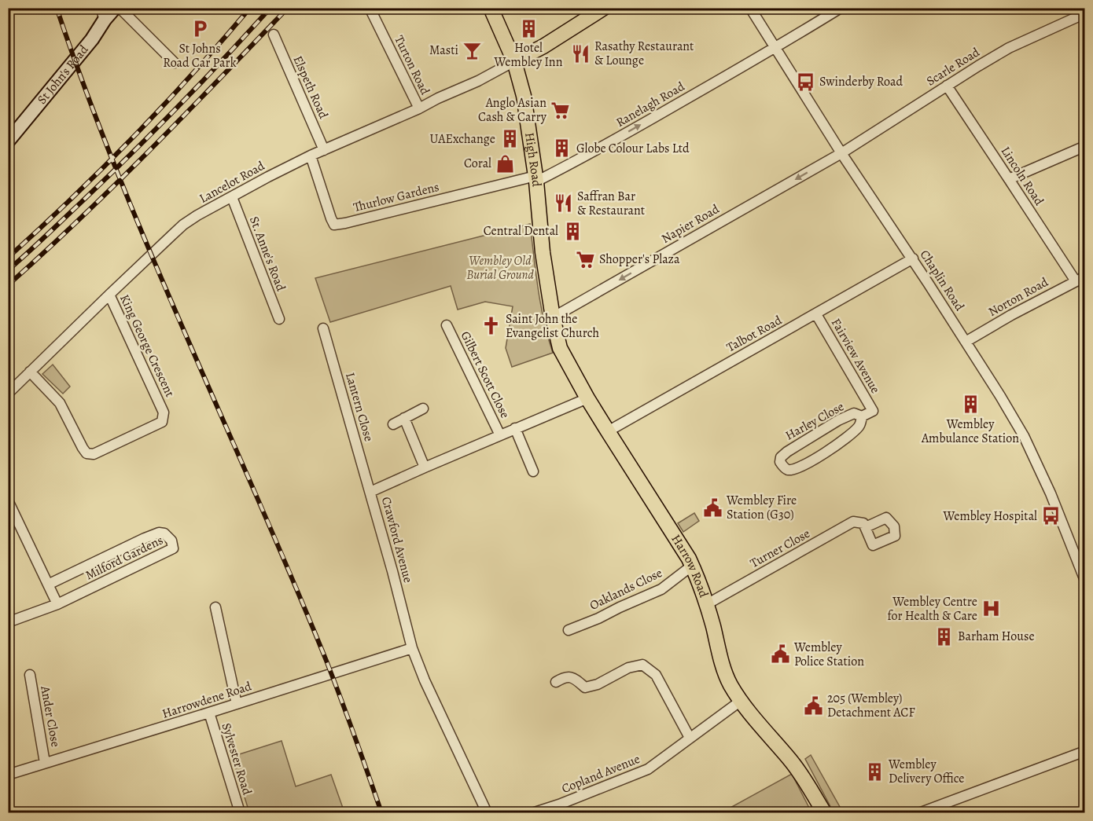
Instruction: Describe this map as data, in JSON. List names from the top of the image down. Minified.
{"streets":{"main road":["High Road","Harrow Road"],"street":["Turton Road","Scarle Road","St John's Road","Elspeth Road","Ranelagh Road","Lincoln Road","Lancelot Road","Thurlow Gardens","Napier Road","St. Anne's Road","Chaplin Road","Norton Road","Talbot Road","King George Crescent","Fairview Avenue","Gilbert Scott Close","Lantern Close","Harley Close","Crawford Avenue","Turner Close","Milford Gardens","Oaklands Close","Harrowdene Road","Ander Close","Sylvester Road","Copland Avenue"]},"crossings":[["Turton Road","Lancelot Road"],["Scarle Road","Lincoln Road"],["Scarle Road","Napier Road"],["Scarle Road","Chaplin Road"],["Elspeth Road","Lancelot Road"],["Ranelagh Road","High Road"],["Ranelagh Road","Thurlow Gardens"],["Ranelagh Road","Chaplin Road"],["High Road","Lancelot Road"],["High Road","Thurlow Gardens"],["High Road","Napier Road"],["High Road","Harrow Road"],["Lincoln Road","Norton Road"],["Lancelot Road","Thurlow Gardens"],["Lancelot Road","St. Anne's Road"],["Lancelot Road","King George Crescent"],["Napier Road","Chaplin Road"],["Napier Road","Harrow Road"],["Chaplin Road","Norton Road"],["Chaplin Road","Talbot Road"],["Talbot Road","Fairview Avenue"],["Talbot Road","Harrow Road"],["Fairview Avenue","Harley Close"],["Gilbert Scott Close","Crawford Avenue"],["Lantern Close","Crawford Avenue"],["Crawford Avenue","Harrow Road"],["Crawford Avenue","Harrowdene Road"],["Turner Close","Harrow Road"],["Harrow Road","Oaklands Close"],["Harrow Road","Copland Avenue"],["Harrowdene Road","Ander Close"],["Harrowdene Road","Sylvester Road"]],"one_way":["Ranelagh Road","Napier Road"],"parks":["Wembley Old Burial Ground"],"places":{"building":["Hotel Wembley Inn","UAExchange","Globe Colour Labs Ltd","Central Dental","Wembley Ambulance Station","Barham House","Wembley Delivery Office"],"parking":["St Johns Road Car Park"],"bar":["Masti"],"restaurant":["Rasathy Restaurant & Lounge","Saffran Bar & Restaurant"],"bus stop":["Swinderby Road","Wembley Hospital"],"supermarket":["Anglo Asian Cash & Carry","Shopper's Plaza"],"shop":["Coral"],"church":["Saint John the Evangelist Church"],"public building":["Wembley Fire Station (G30)","Wembley Police Station","205 (Wembley) Detachment ACF"],"hospital":["Wembley Centre for Health & Care"]}}
